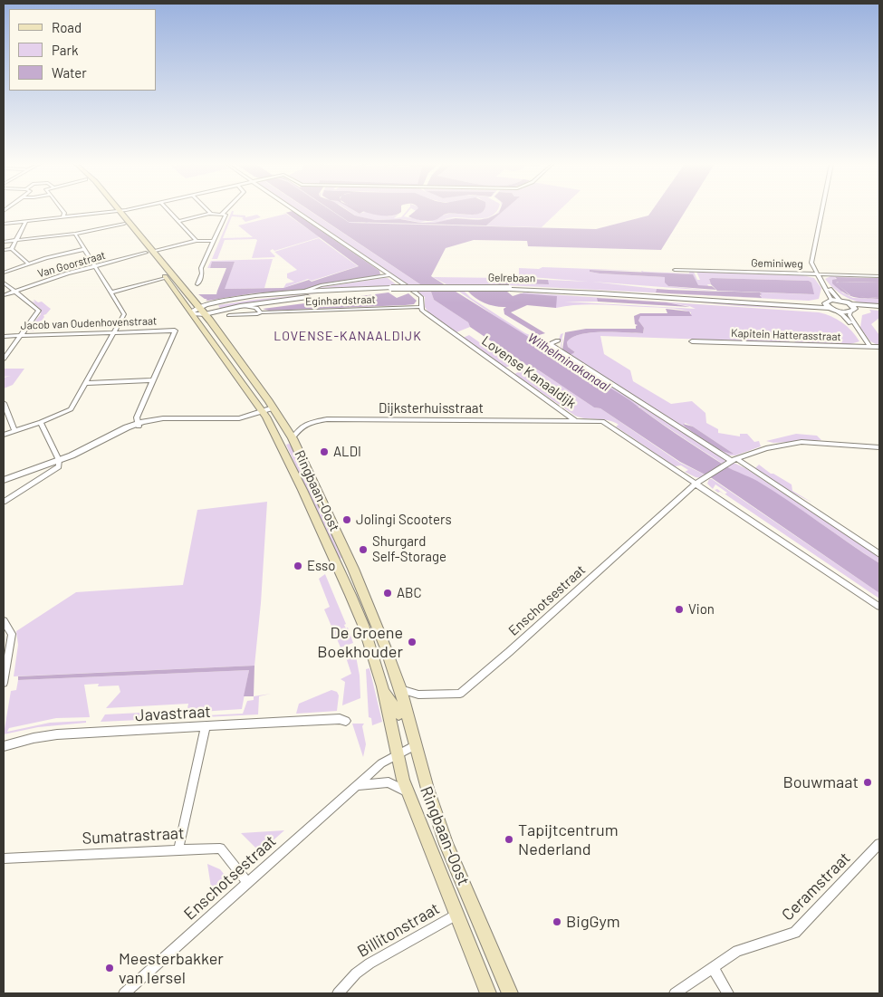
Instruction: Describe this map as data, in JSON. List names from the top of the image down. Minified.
{"streets":{"main road":["Ringbaan-Oost"],"street":["Geminiweg","Van Goorstraat","Gelrebaan","Eginhardstraat","Jacob van Oudenhovenstraat","Kapitein Hatterasstraat","Lovense Kanaaldijk","Dijksterhuisstraat","Enschotsestraat","Javastraat","Sumatrastraat","Ceramstraat","Billitonstraat"]},"crossings":[["Van Goorstraat","Ringbaan-Oost"],["Gelrebaan","Eginhardstraat"],["Gelrebaan","Ringbaan-Oost"],["Eginhardstraat","Lovense Kanaaldijk"],["Lovense Kanaaldijk","Dijksterhuisstraat"],["Lovense Kanaaldijk","Enschotsestraat"],["Dijksterhuisstraat","Ringbaan-Oost"],["Ringbaan-Oost","Enschotsestraat"],["Ringbaan-Oost","Billitonstraat"],["Enschotsestraat","Sumatrastraat"]],"districts":["LOVENSE-KANAALDIJK"],"water":["Wilhelminakanaal"],"places":["ALDI","Jolingi Scooters","Shurgard Self-Storage","Esso","ABC","Vion","De Groene Boekhouder","Bouwmaat","Tapijtcentrum Nederland","BigGym","Meesterbakker van Iersel"],"legend":["Road","Park","Water"]}
